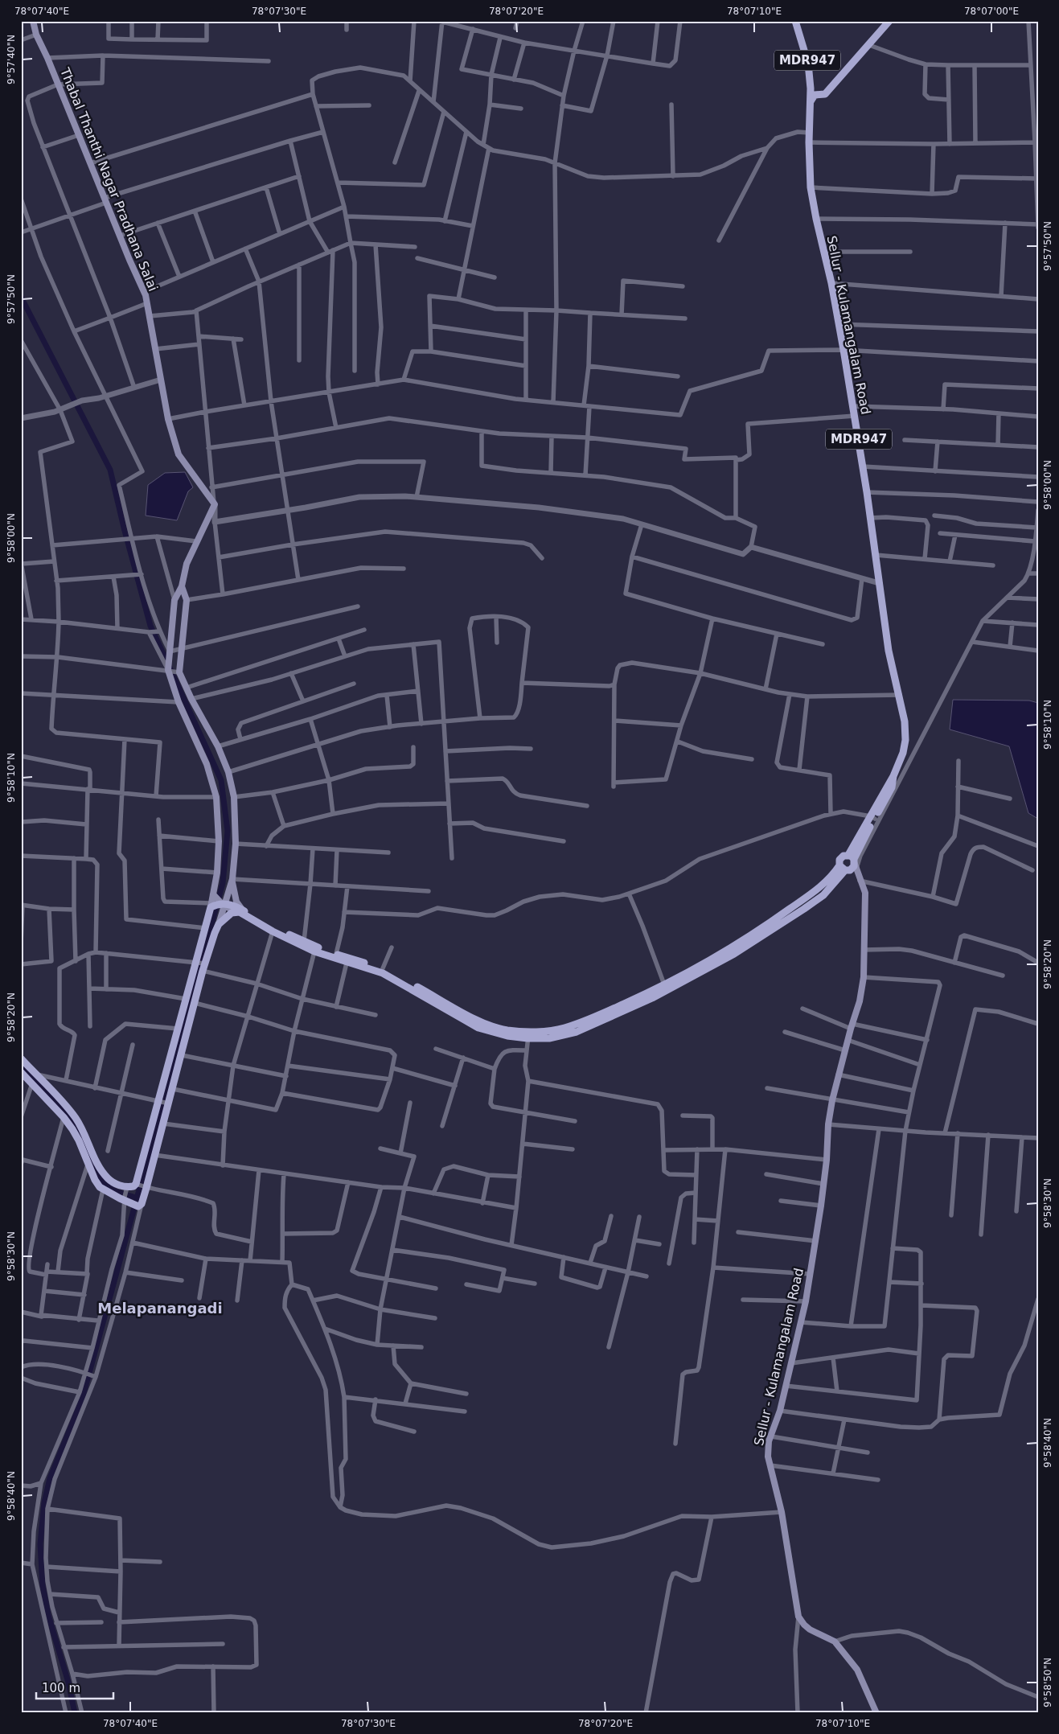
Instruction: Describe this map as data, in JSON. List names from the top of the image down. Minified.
{"streets":{"main road":["MDR947","Thabal Thanthi Nagar Pradhana Salai","Sellur - Kulamangalam Road"]},"districts":["Melapanangadi"],"scale_bar":"100 m","coordinates":["78°07'40\"E","78°07'30\"E","78°07'20\"E","78°07'10\"E","78°07'00\"E","9°57'40\"N","9°57'50\"N","9°58'00\"N","9°58'10\"N","9°58'20\"N","9°58'30\"N","9°58'40\"N","9°58'50\"N"]}
